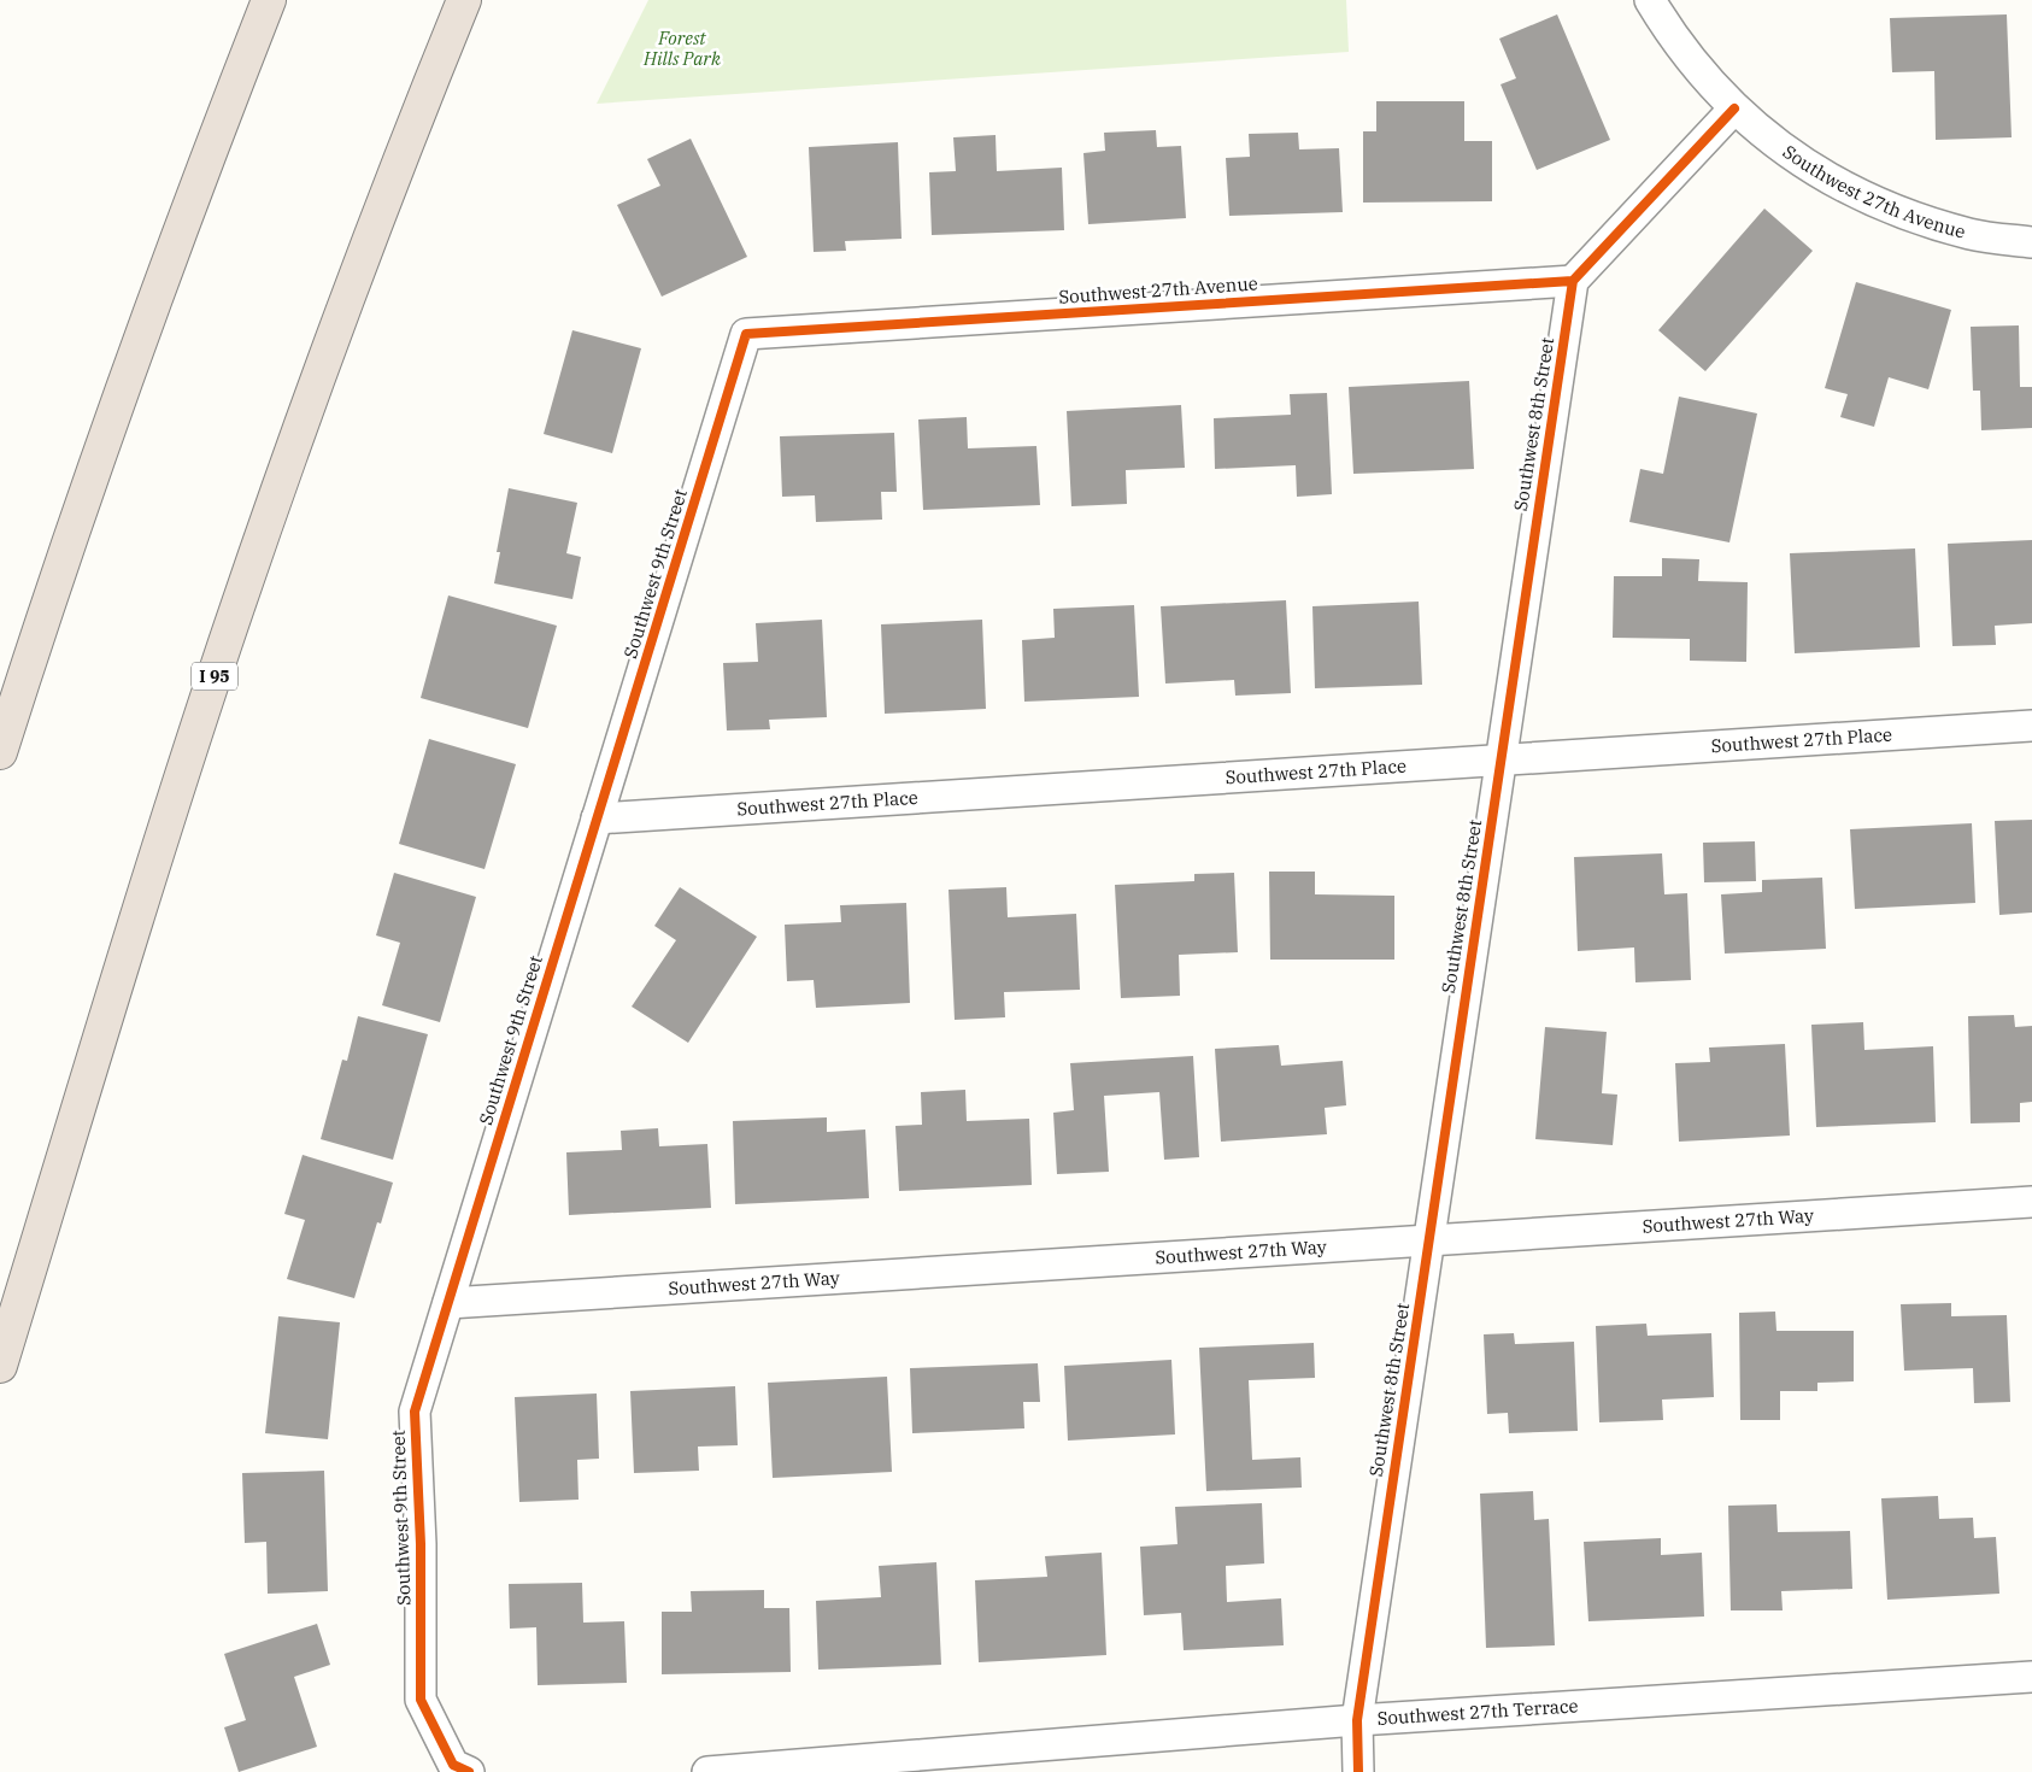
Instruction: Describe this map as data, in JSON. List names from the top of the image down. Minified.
{"streets":{"highway":["I 95"],"street":["Southwest 27th Avenue","Southwest 8th Street","Southwest 9th Street","Southwest 27th Place","Southwest 27th Way","Southwest 27th Terrace"]},"crossings":[["Southwest 27th Avenue","Southwest 8th Street"],["Southwest 27th Avenue","Southwest 9th Street"],["Southwest 8th Street","Southwest 27th Place"],["Southwest 8th Street","Southwest 27th Way"],["Southwest 8th Street","Southwest 27th Terrace"],["Southwest 9th Street","Southwest 27th Place"],["Southwest 9th Street","Southwest 27th Way"]],"parks":["Forest Hills Park"]}
